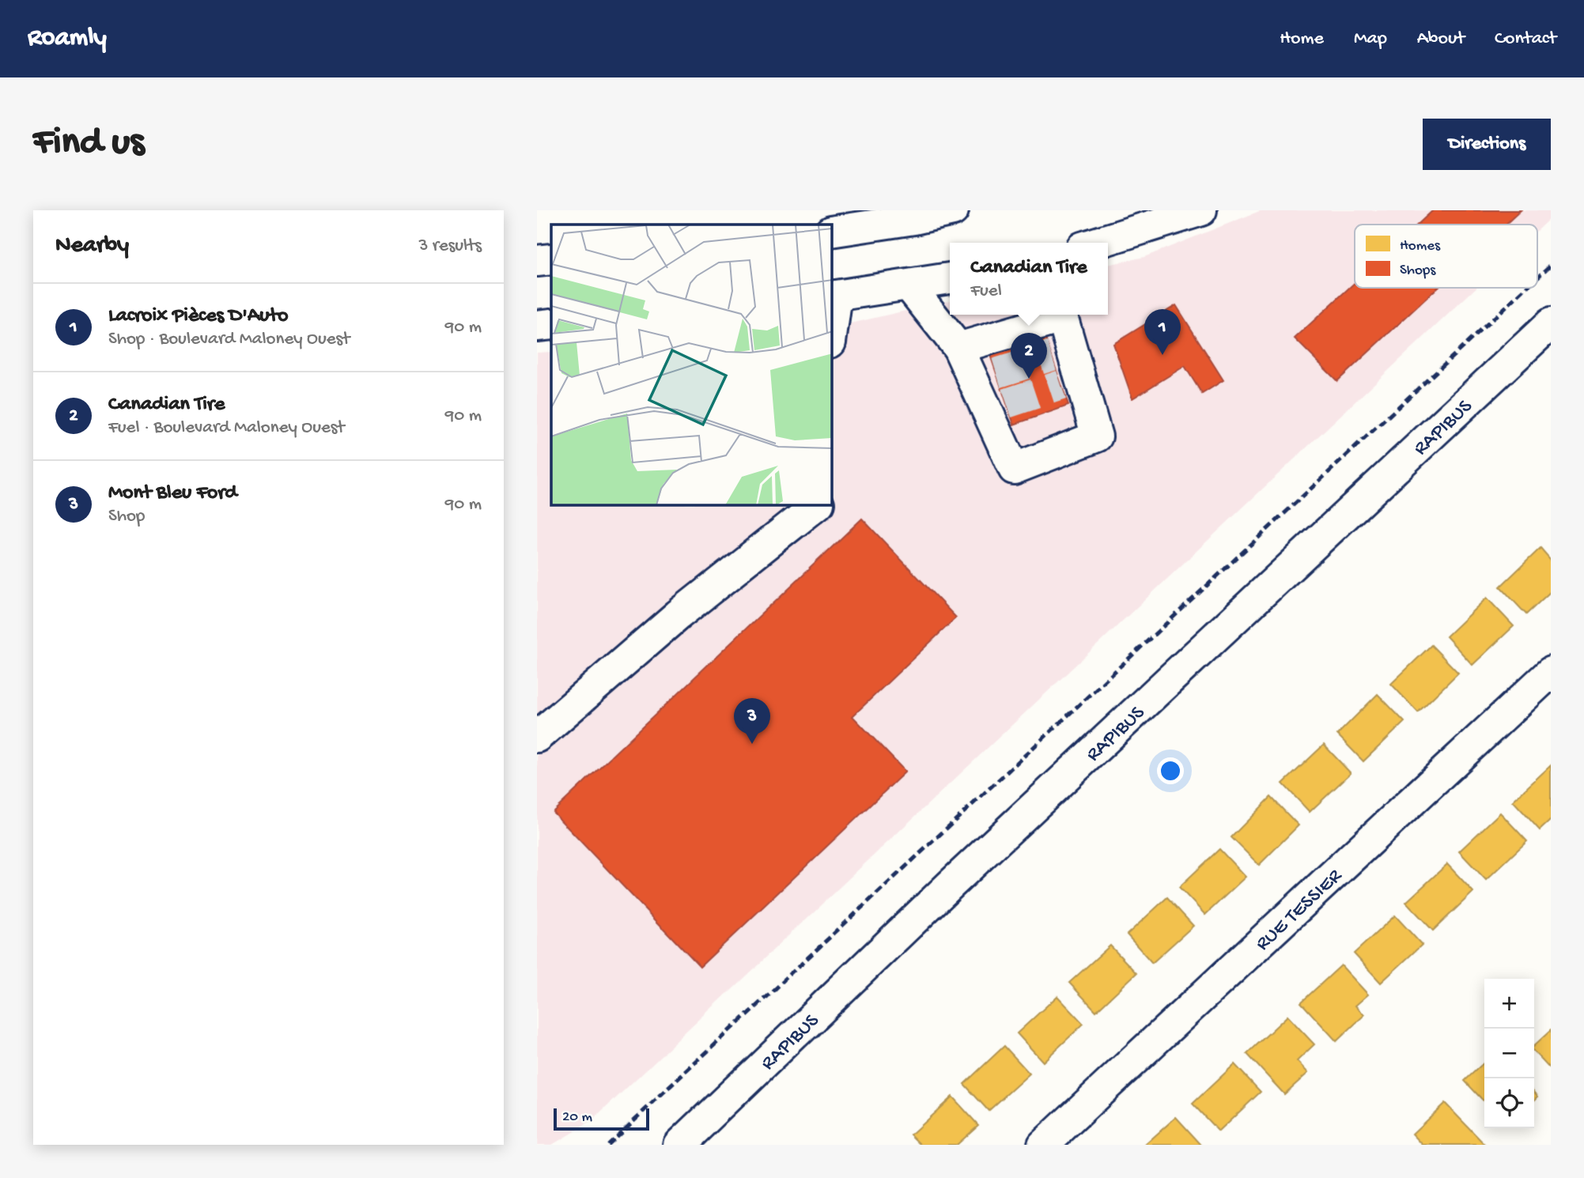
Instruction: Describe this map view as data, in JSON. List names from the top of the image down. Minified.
{"streets":{"street":["RAPIBUS","RUE TESSIER"]},"legend":["Homes","Shops"],"scale_bar":"20 m","page":{"header":"Roamly","nav":["Home","Map","About","Contact"],"buttons":"Directions","title":"Find us","heading":["Nearby","3 results"],"popup":["Canadian Tire","Fuel"],"list":[{"mark":"1","name":"Lacroix Pièces D'Auto","note":"Shop · Boulevard Maloney Ouest","value":"90 m"},{"mark":"2","name":"Canadian Tire","note":"Fuel · Boulevard Maloney Ouest","value":"90 m"},{"mark":"3","name":"Mont Bleu Ford","note":"Shop","value":"90 m"}],"pins":["1","2","3"],"map_buttons":["+","−"],"scale":"20 m"}}
